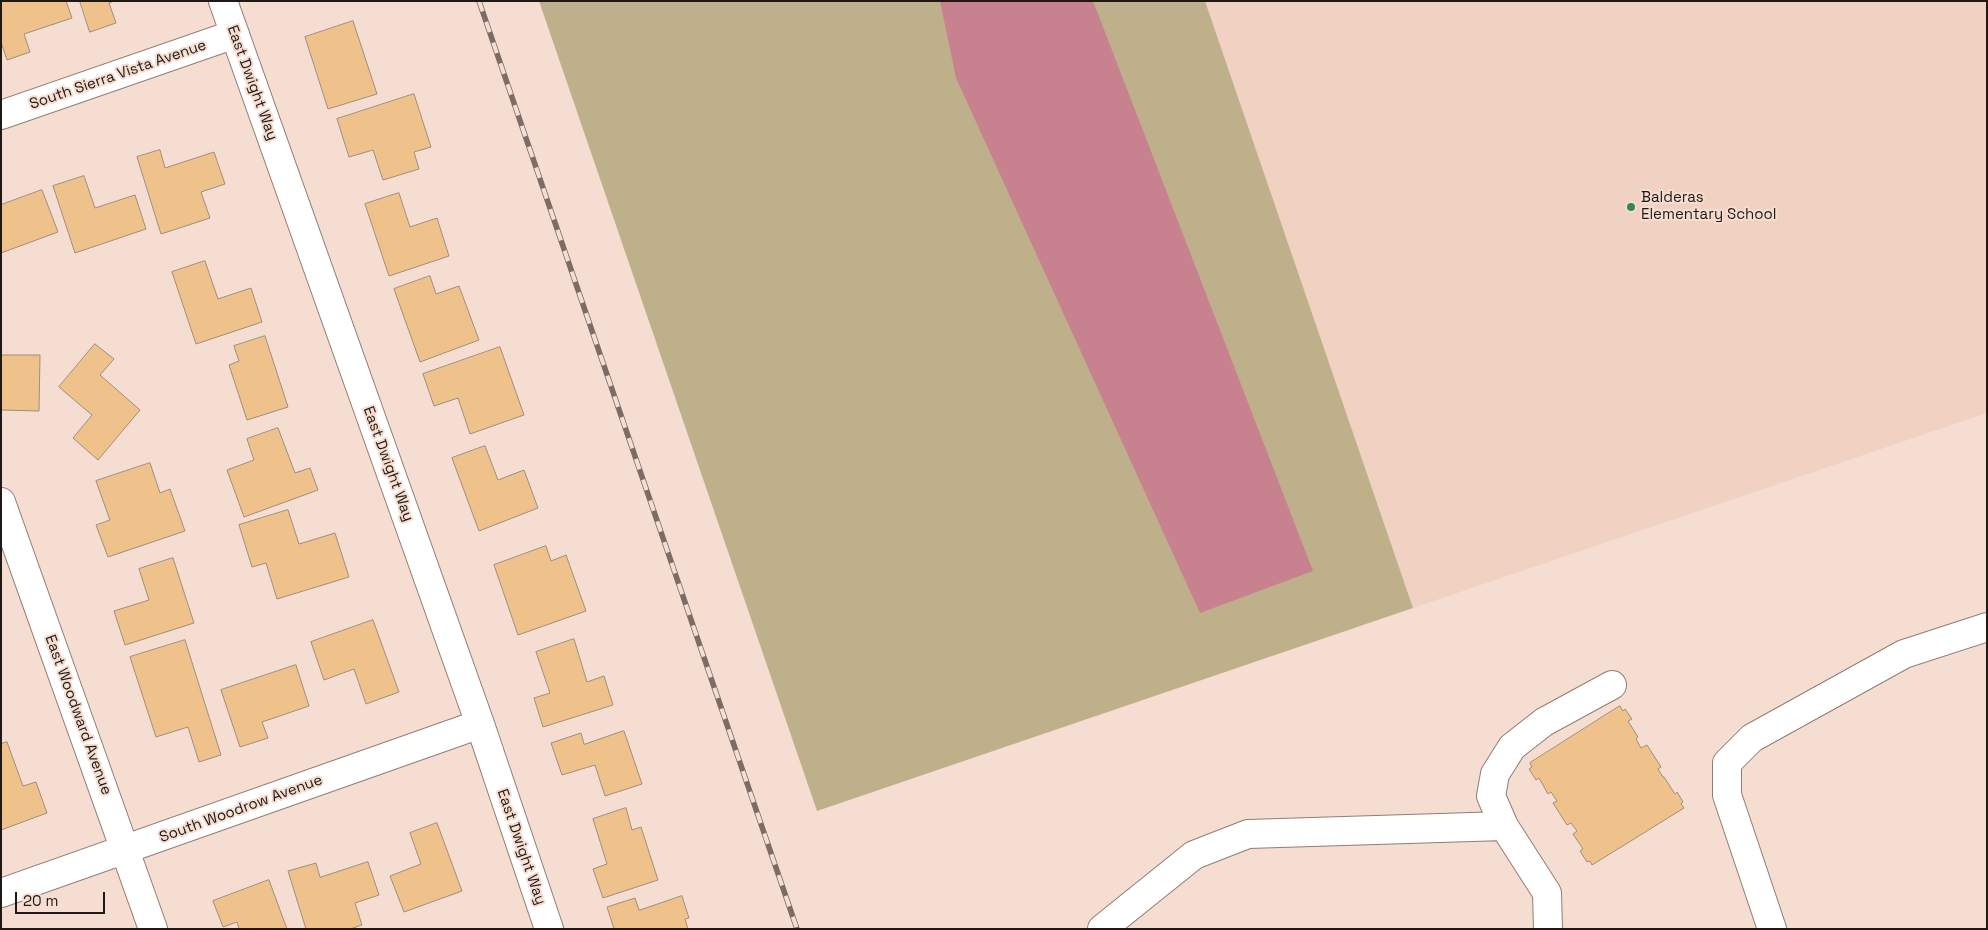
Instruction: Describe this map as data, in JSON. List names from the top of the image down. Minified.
{"streets":{"street":["South Sierra Vista Avenue","East Dwight Way","East Woodward Avenue","South Woodrow Avenue"]},"crossings":[["South Sierra Vista Avenue","East Dwight Way"],["East Dwight Way","South Woodrow Avenue"],["East Woodward Avenue","South Woodrow Avenue"]],"places":["Balderas Elementary School"],"scale_bar":"20 m"}
